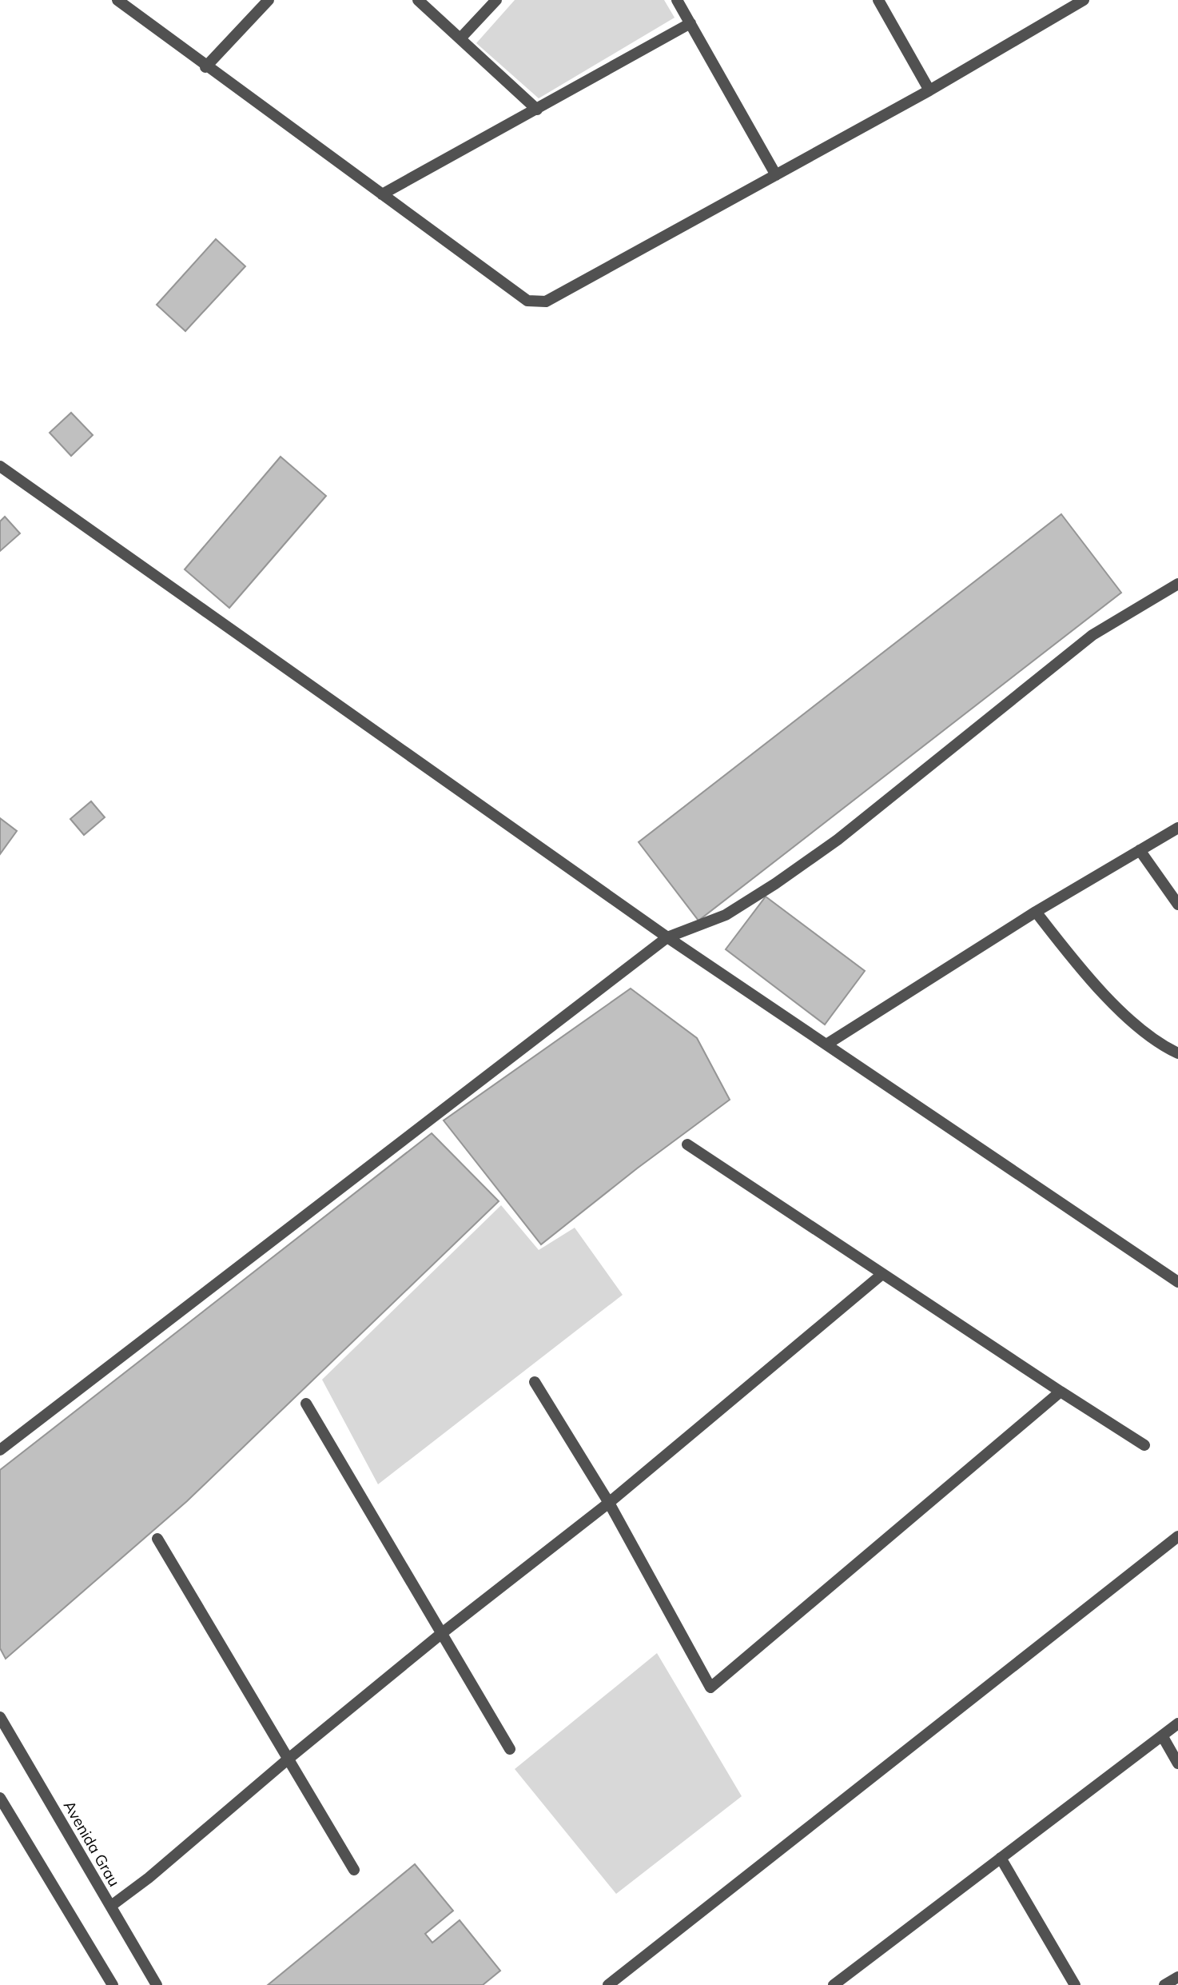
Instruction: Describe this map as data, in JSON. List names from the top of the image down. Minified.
{"streets":{"street":["Avenida Grau"]}}
